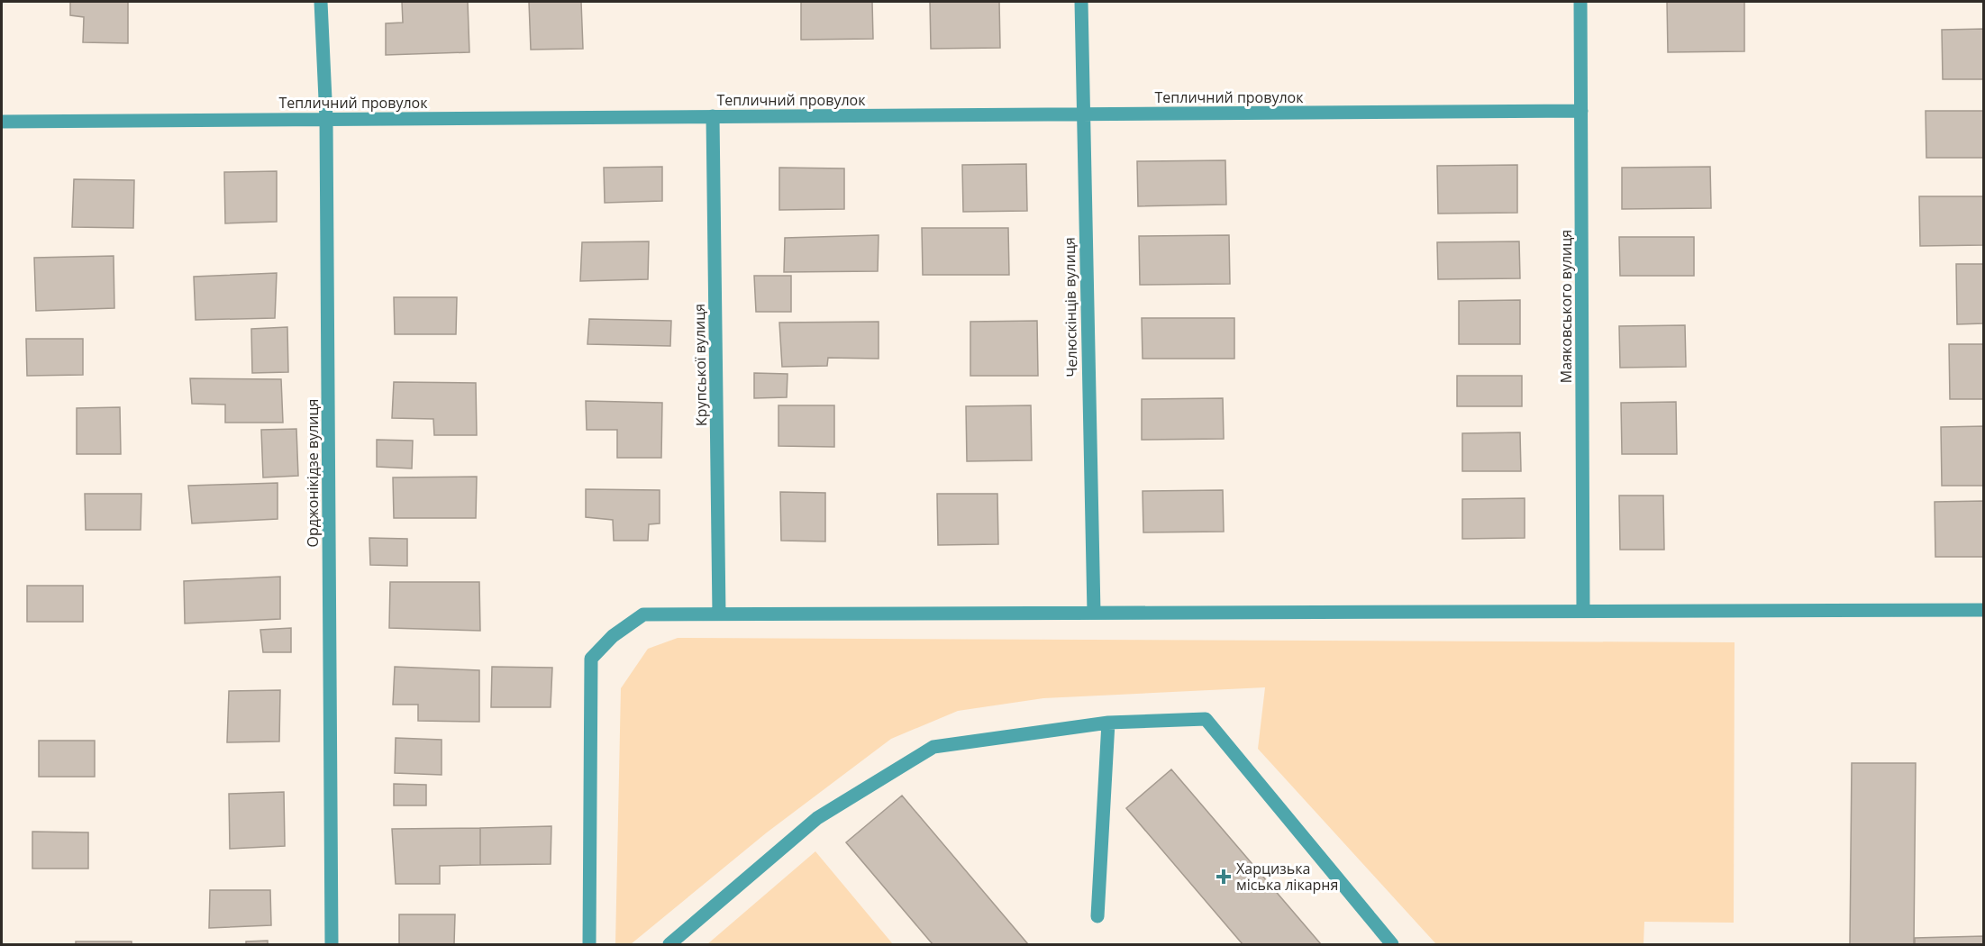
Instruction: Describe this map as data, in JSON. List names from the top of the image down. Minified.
{"streets":{"street":["Тепличний провулок","Маяковського вулиця","Челюскінців вулиця","Крупської вулиця","Орджонікідзе вулиця"]},"crossings":[["Тепличний провулок","Маяковського вулиця"],["Тепличний провулок","Челюскінців вулиця"],["Тепличний провулок","Крупської вулиця"],["Тепличний провулок","Орджонікідзе вулиця"]],"places":{"health":["Харцизька міська лікарня"]}}
